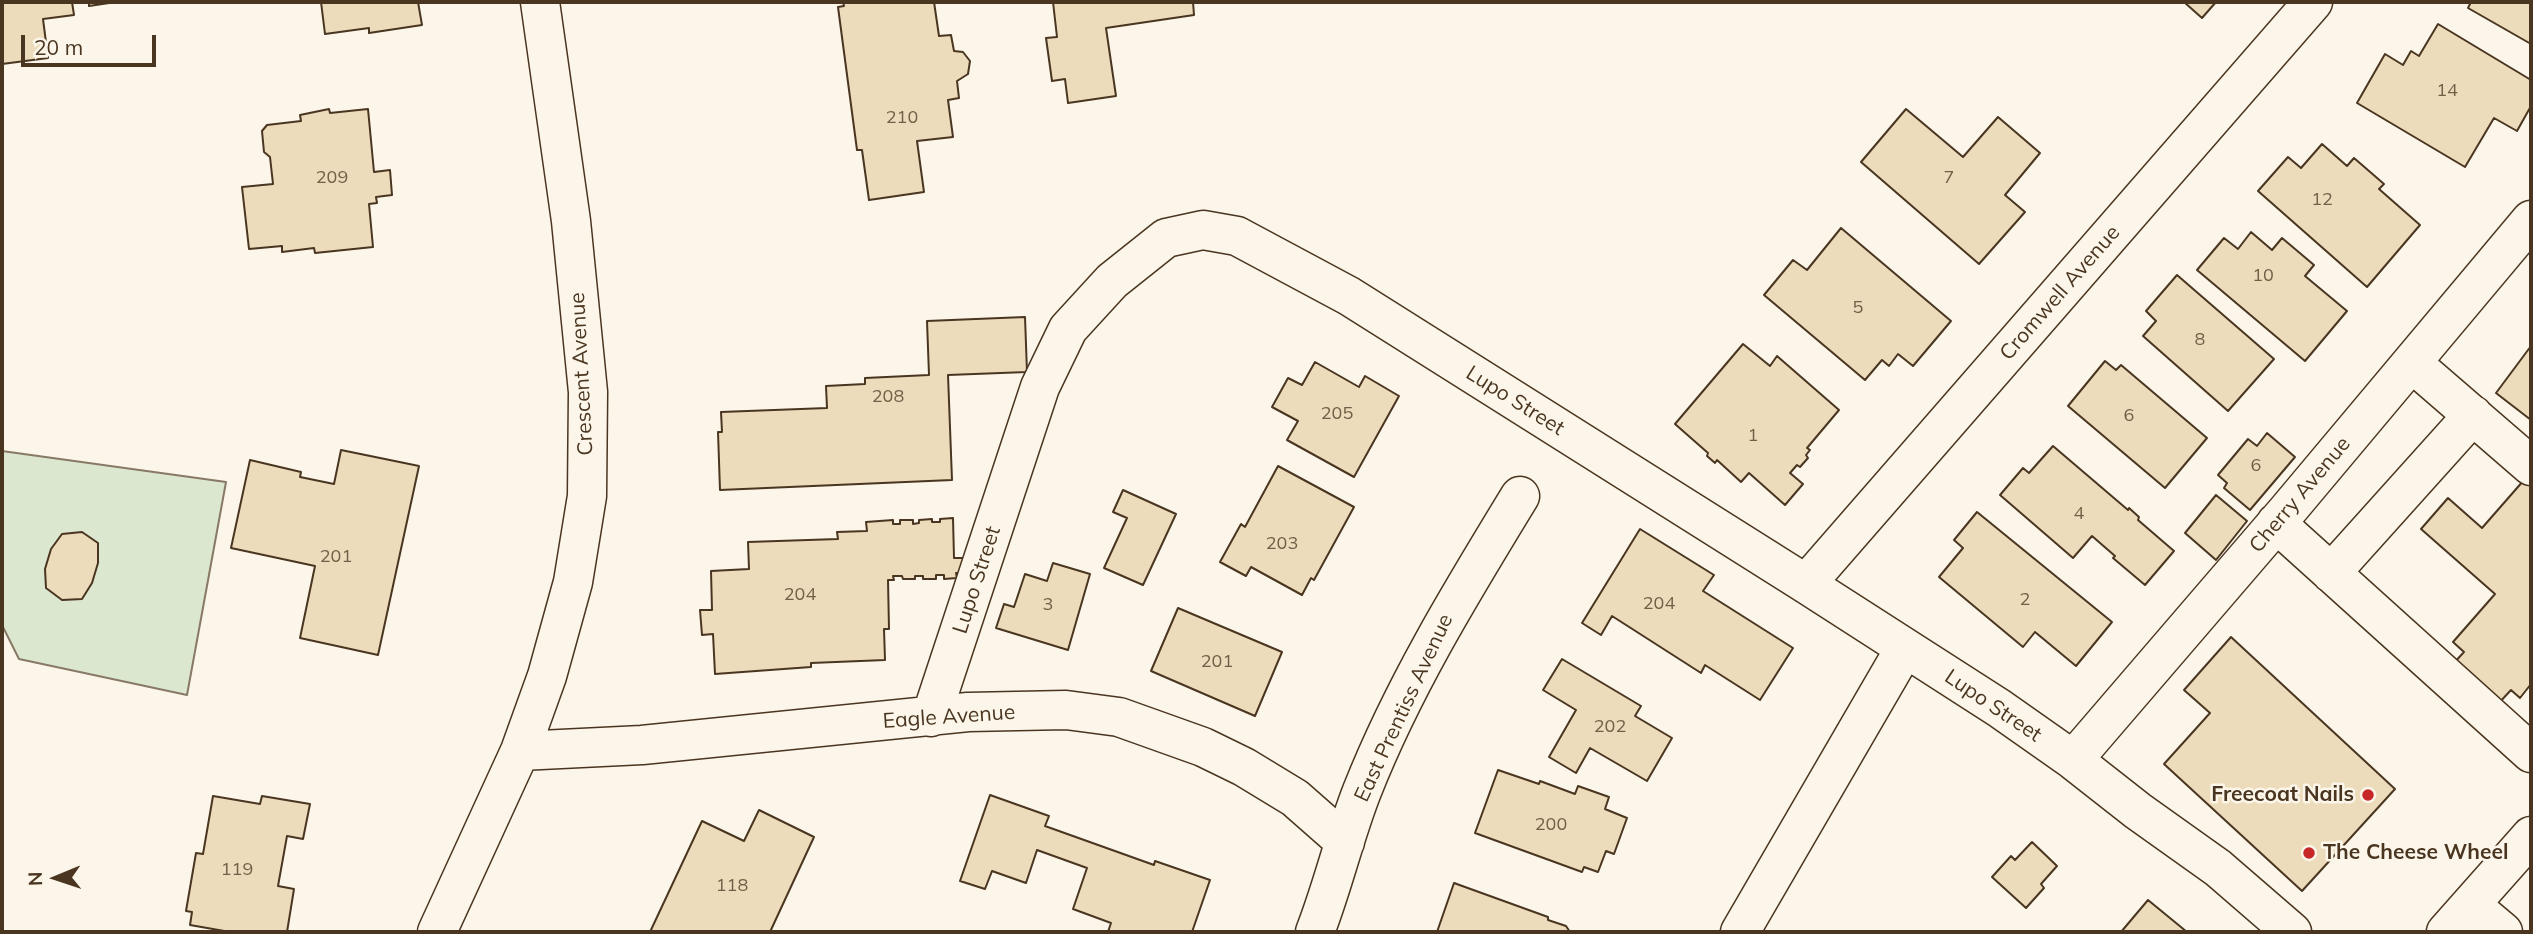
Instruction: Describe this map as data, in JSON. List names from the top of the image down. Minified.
{"streets":{"street":["Cromwell Avenue","Crescent Avenue","Lupo Street","Cherry Avenue","East Prentiss Avenue","Eagle Avenue"]},"crossings":[["Cromwell Avenue","Lupo Street"],["Crescent Avenue","Eagle Avenue"],["Lupo Street","Cherry Avenue"],["Lupo Street","Eagle Avenue"],["East Prentiss Avenue","Eagle Avenue"]],"places":["Freecoat Nails","The Cheese Wheel"],"house_numbers":["14","210","209","7","12","10","5","8","208","205","6","1","6","4","203","201","204","2","204","3","201","202","200","119","118"],"scale_bar":"20 m","north":"left"}
